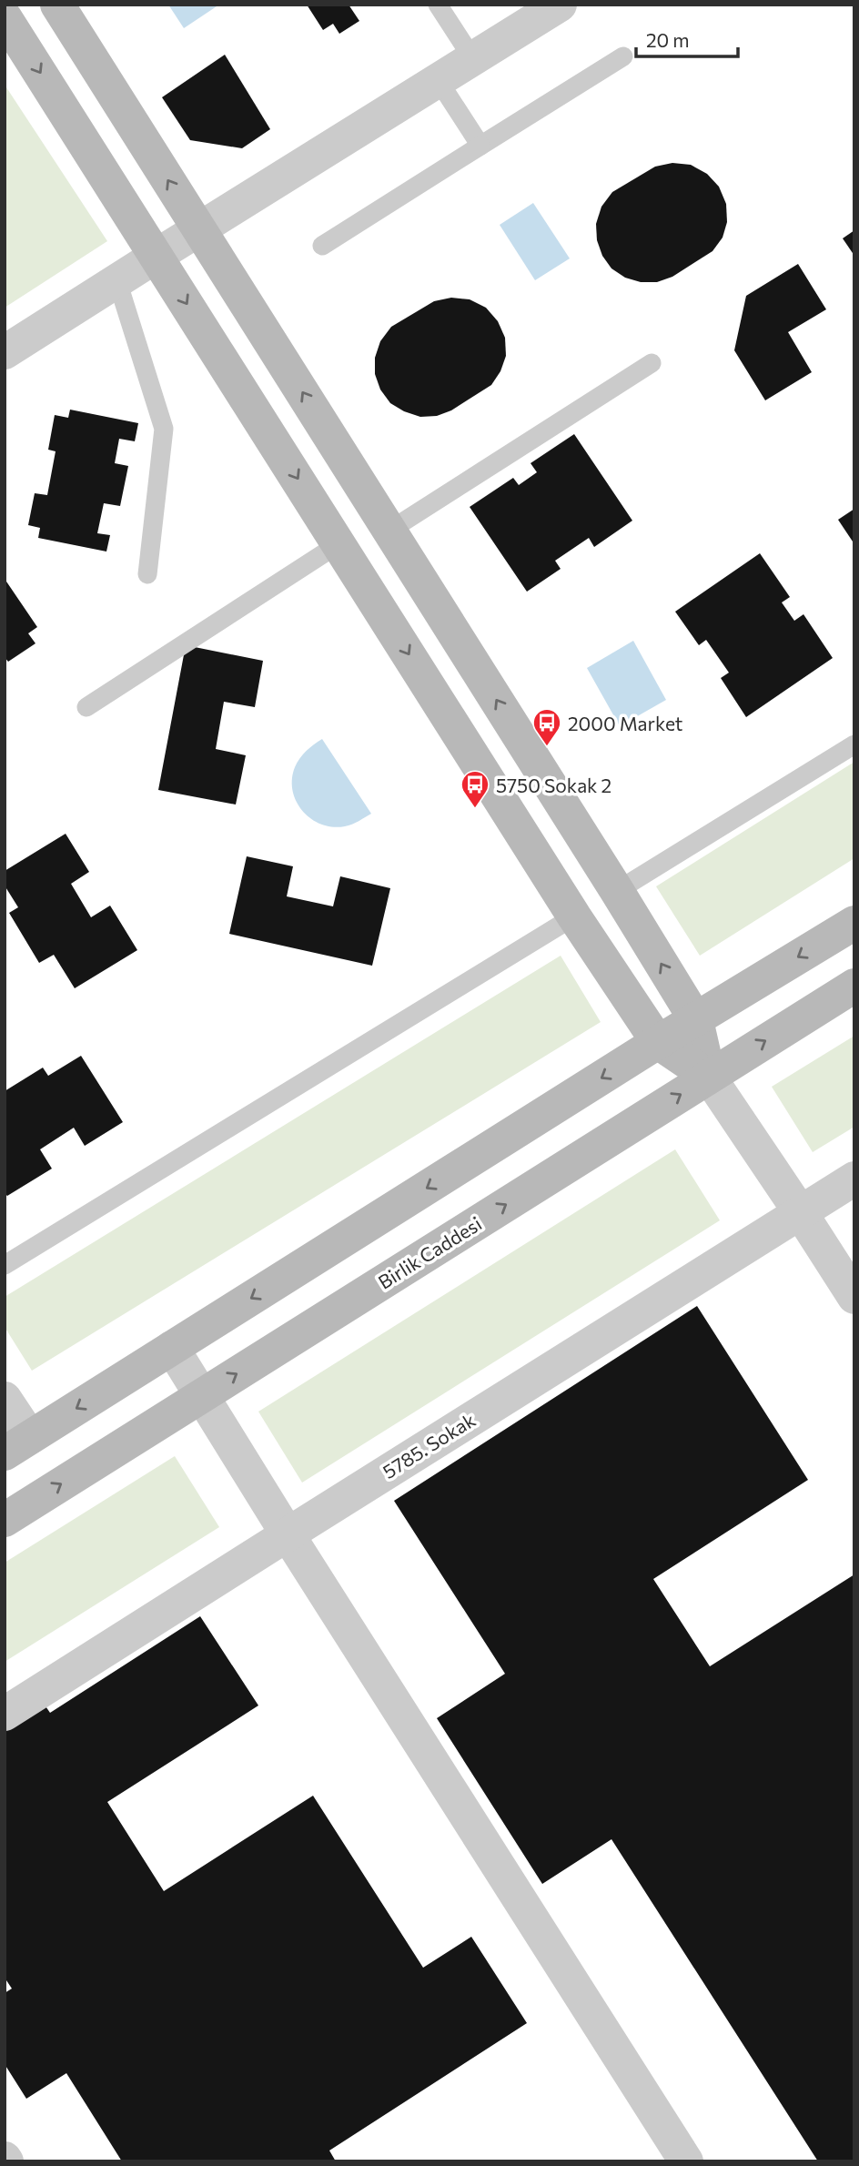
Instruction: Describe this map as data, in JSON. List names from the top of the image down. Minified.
{"streets":{"street":["Birlik Caddesi","5785. Sokak"]},"places":{"bus stop":["2000 Market","5750 Sokak 2"]},"scale_bar":"20 m"}
